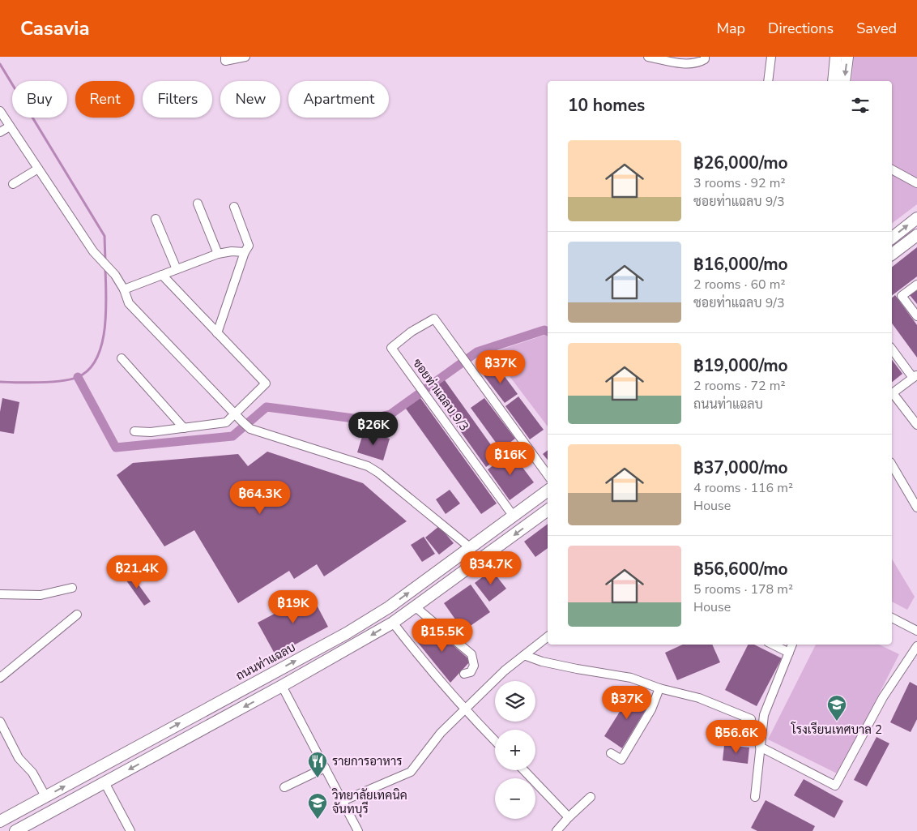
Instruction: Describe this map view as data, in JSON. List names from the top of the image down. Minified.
{"streets":{"main road":["ถนนท่าแฉลบ"],"street":["ซอยท่าแฉลบ 9/3"]},"crossings":[["ซอยท่าแฉลบ 9/3","ถนนท่าแฉลบ"]],"places":{"school or university":["โรงเรียนเทศบาล 2","วิทยาลัยเทคนิค จันทบุรี"],"restaurant":["รายการอาหาร"]},"page":{"header":"Casavia","nav":["Map","Directions","Saved"],"chip":["Buy","Rent","Filters","New","Apartment"],"heading":"10 homes","list":[{"name":"฿26,000/mo","note":"3 rooms · 92 m² · ซอยท่าแฉลบ 9/3"},{"name":"฿16,000/mo","note":"2 rooms · 60 m² · ซอยท่าแฉลบ 9/3"},{"name":"฿19,000/mo","note":"2 rooms · 72 m² · ถนนท่าแฉลบ"},{"name":"฿37,000/mo","note":"4 rooms · 116 m² · House"},{"name":"฿56,600/mo","note":"5 rooms · 178 m² · House"}],"price":["฿37K","฿26K","฿16K","฿64.3K","฿34.7K","฿21.4K","฿19K","฿15.5K","฿37K","฿56.6K"],"map_buttons":["+","−"]}}
